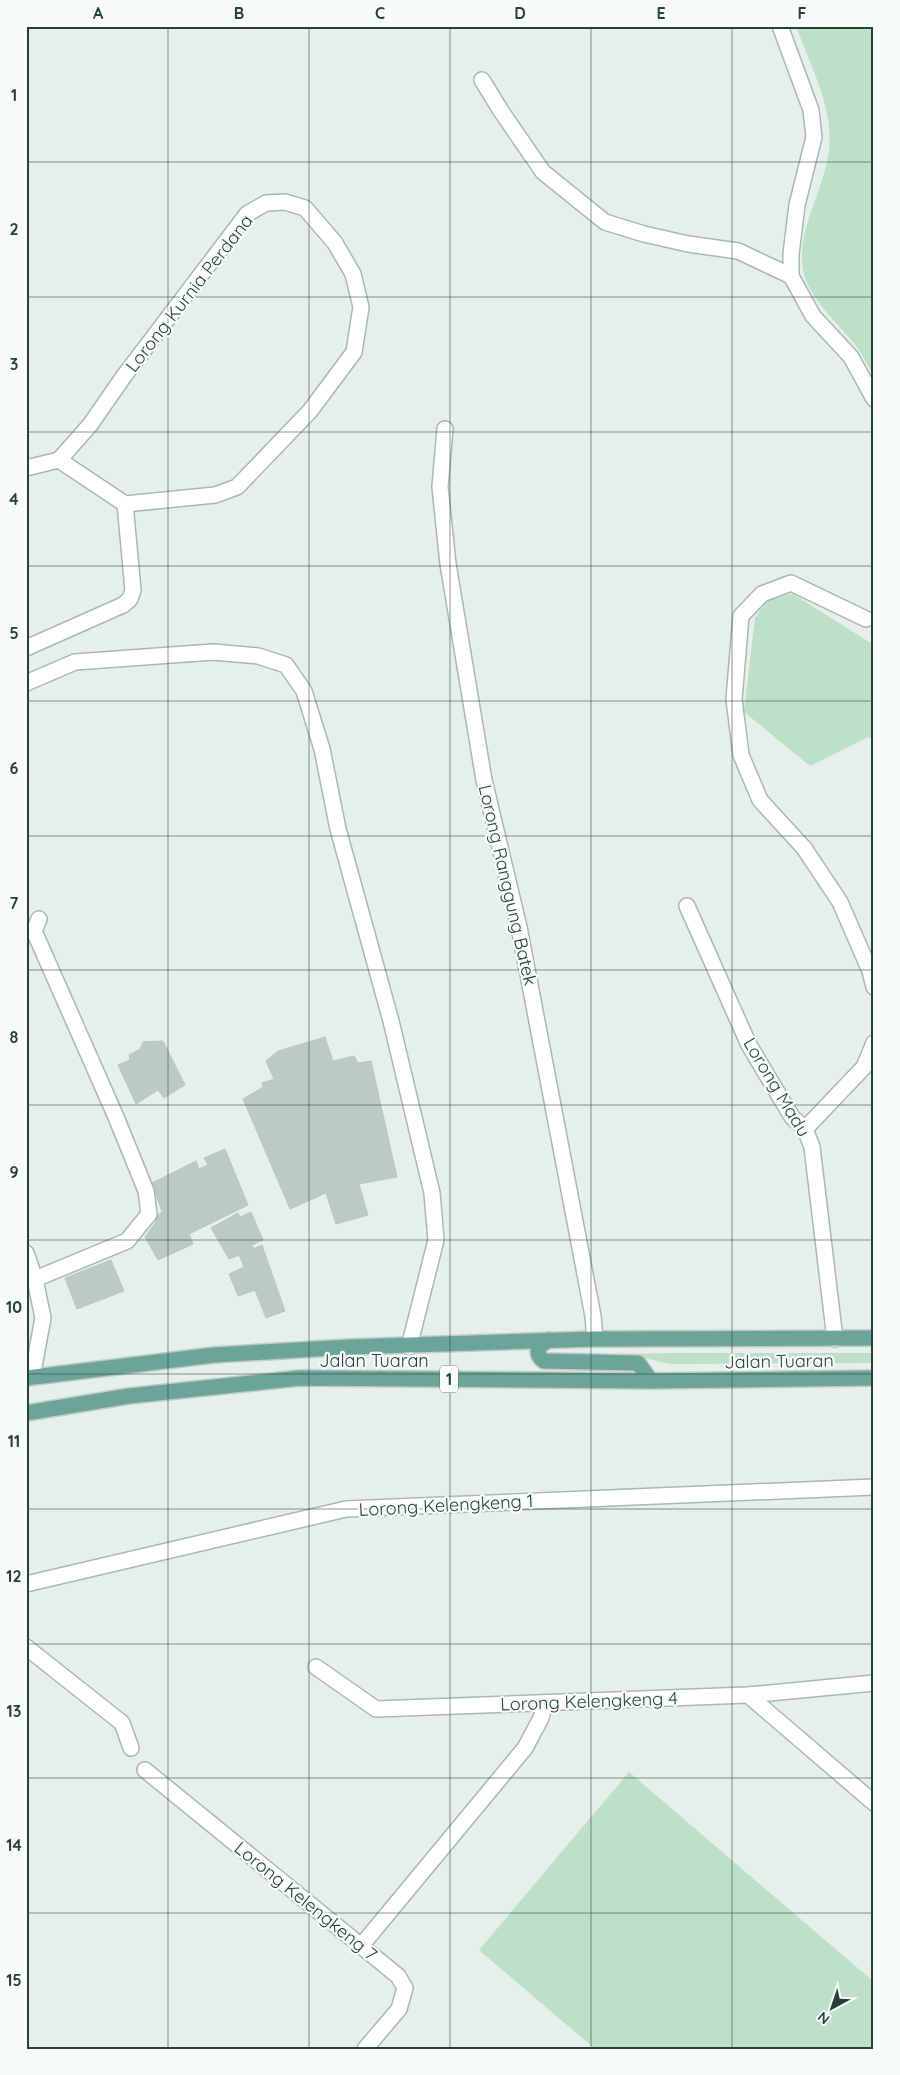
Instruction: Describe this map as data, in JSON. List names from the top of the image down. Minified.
{"streets":{"main road":["Jalan Tuaran","1"],"street":["Lorong Kurnia Perdana","Lorong Ranggung Batek","Lorong Madu","Lorong Kelengkeng 1","Lorong Kelengkeng 4","Lorong Kelengkeng 7"]},"crossings":[["Lorong Ranggung Batek","Jalan Tuaran"],["Lorong Madu","Jalan Tuaran"]],"north":"bottom left","grid":{"columns":["A","B","C","D","E","F"],"rows":["1","2","3","4","5","6","7","8","9","10","11","12","13","14","15"]}}
